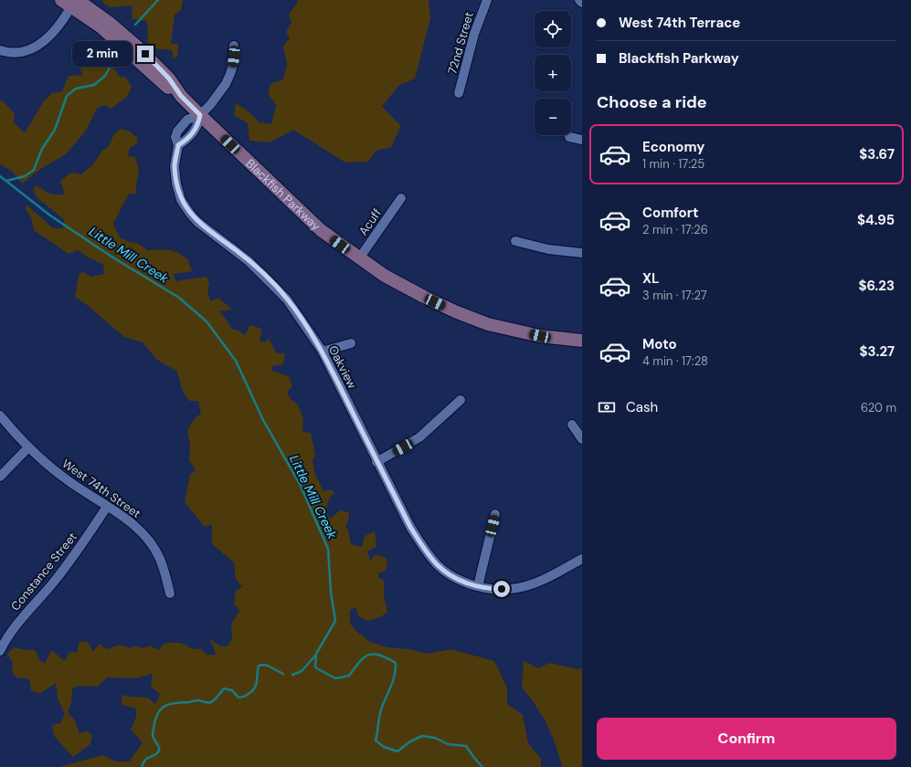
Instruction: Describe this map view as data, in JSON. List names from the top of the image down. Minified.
{"streets":{"main road":["Blackfish Parkway"],"street":["72nd Street","Acuff","Oakview","West 74th Street","Constance Street"]},"crossings":[["Blackfish Parkway","Acuff"],["Blackfish Parkway","Oakview"],["West 74th Street","Constance Street"]],"water":["Little Mill Creek"],"page":{"banner":["West 74th Terrace","Blackfish Parkway"],"map_buttons":["+","−"],"bubble":"2 min","heading":"Choose a ride","list":[{"name":"Economy","note":"1 min · 17:25","value":"$3.67"},{"name":"Comfort","note":"2 min · 17:26","value":"$4.95"},{"name":"XL","note":"3 min · 17:27","value":"$6.23"},{"name":"Moto","note":"4 min · 17:28","value":"$3.27"}],"pay":["Cash","620 m"],"buttons":"Confirm"}}
